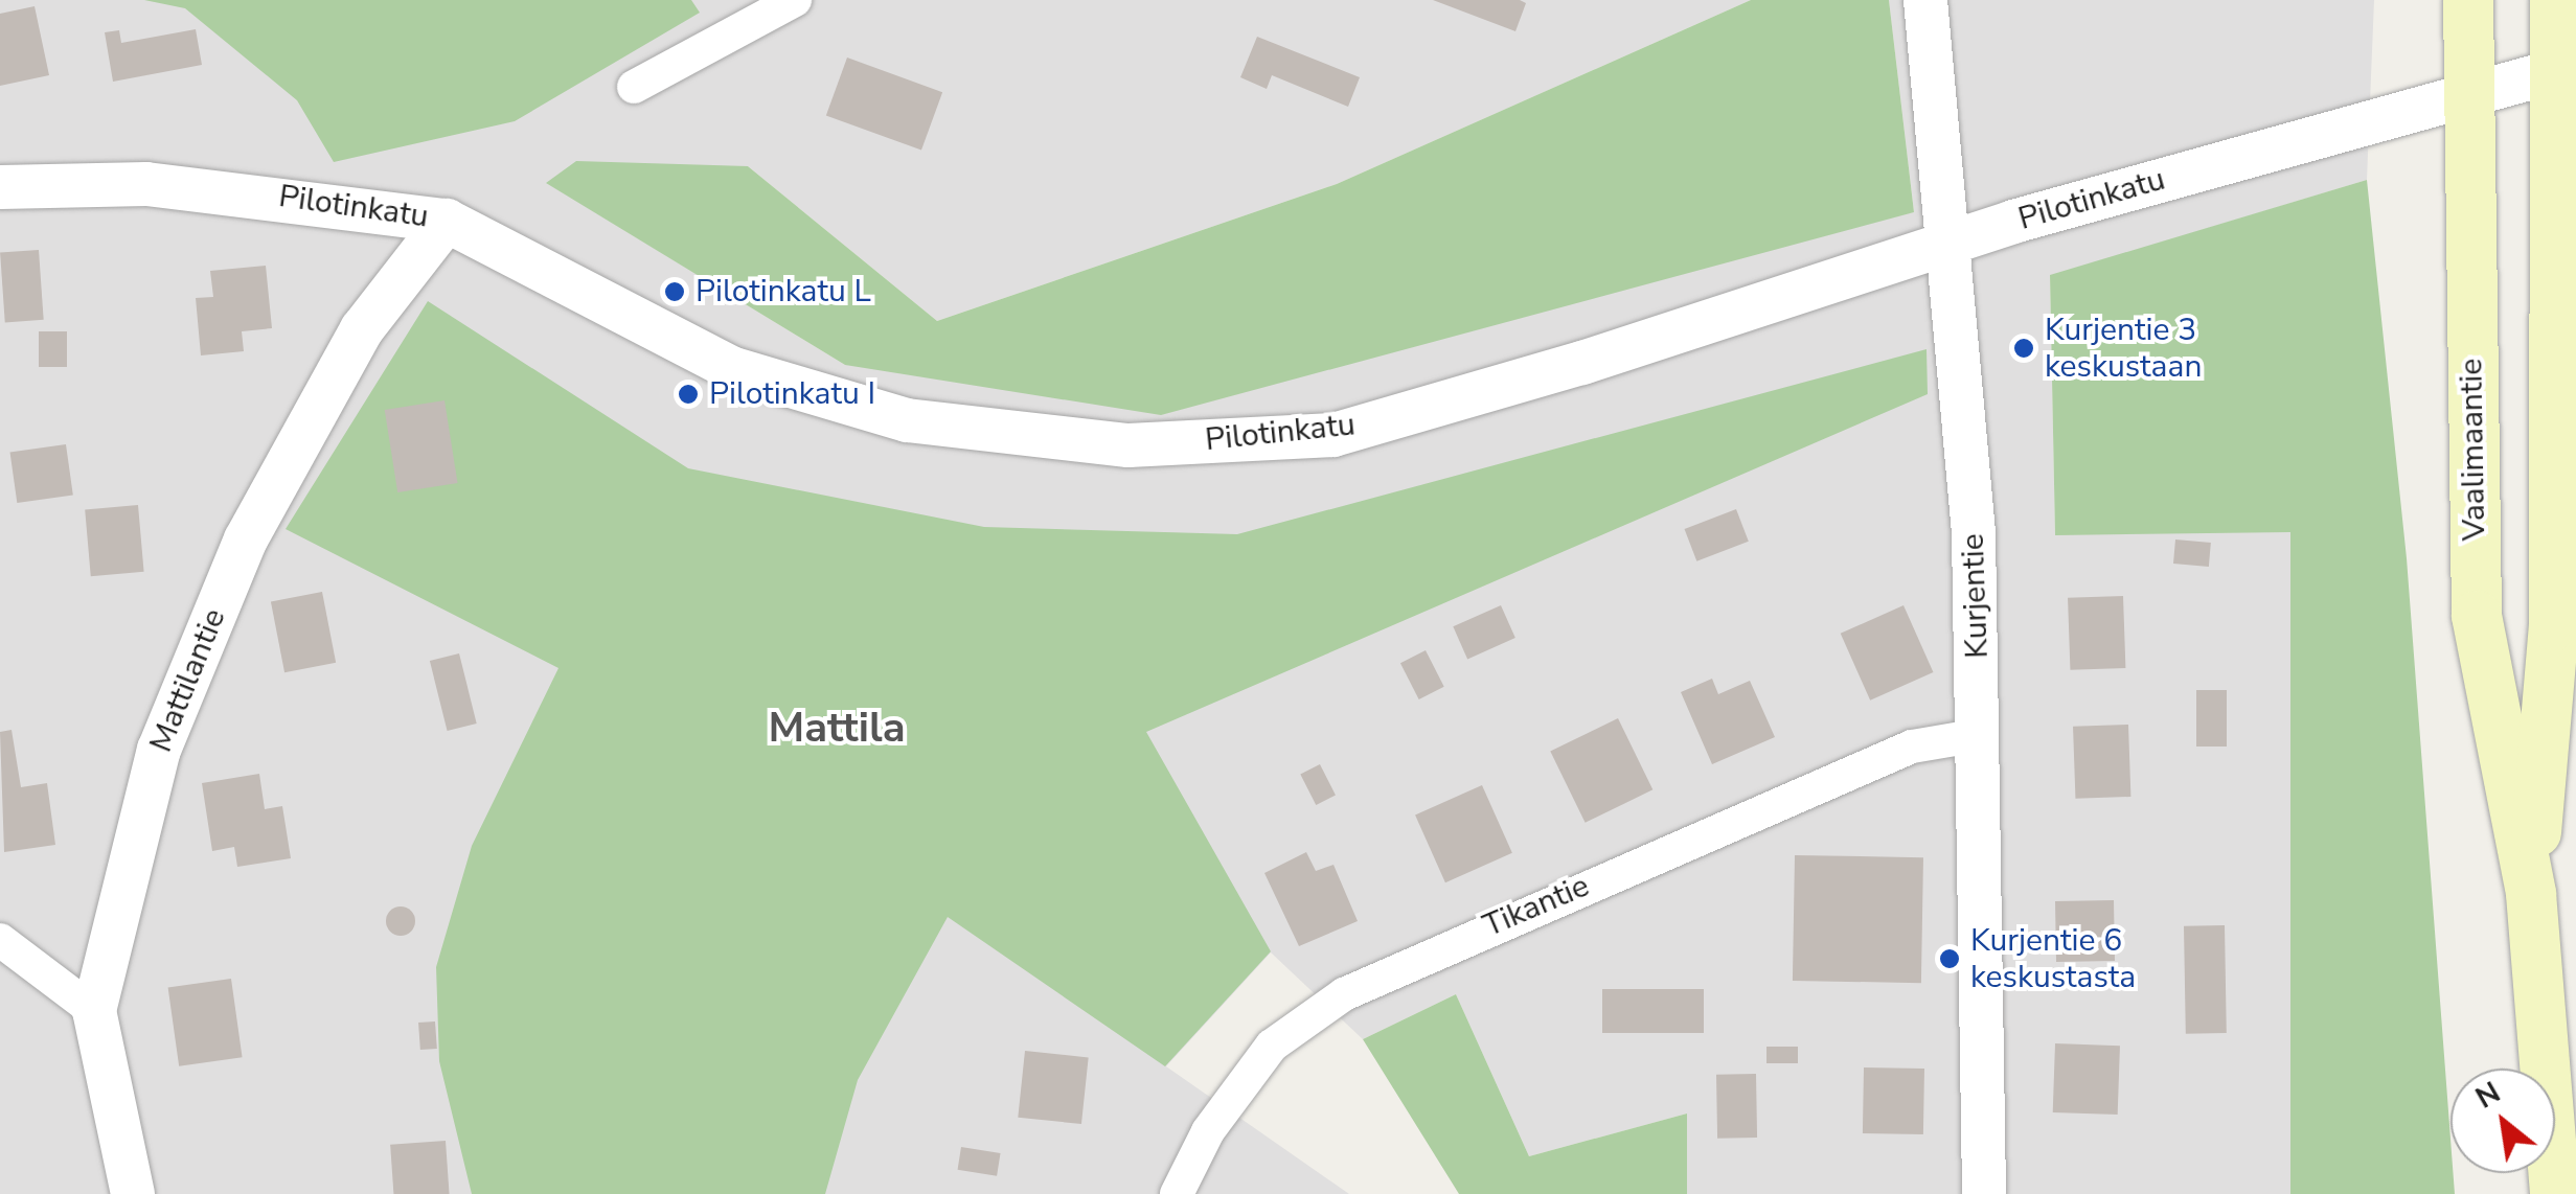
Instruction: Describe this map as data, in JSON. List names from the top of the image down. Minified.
{"streets":{"main road":["Vaalimaantie"],"street":["Pilotinkatu","Kurjentie","Mattilantie","Tikantie"]},"crossings":[["Pilotinkatu","Vaalimaantie"],["Pilotinkatu","Kurjentie"],["Pilotinkatu","Mattilantie"],["Kurjentie","Tikantie"]],"districts":["Mattila"],"places":["Pilotinkatu L","Kurjentie 3 keskustaan","Pilotinkatu I","Kurjentie 6 keskustasta"],"north":"top left"}
